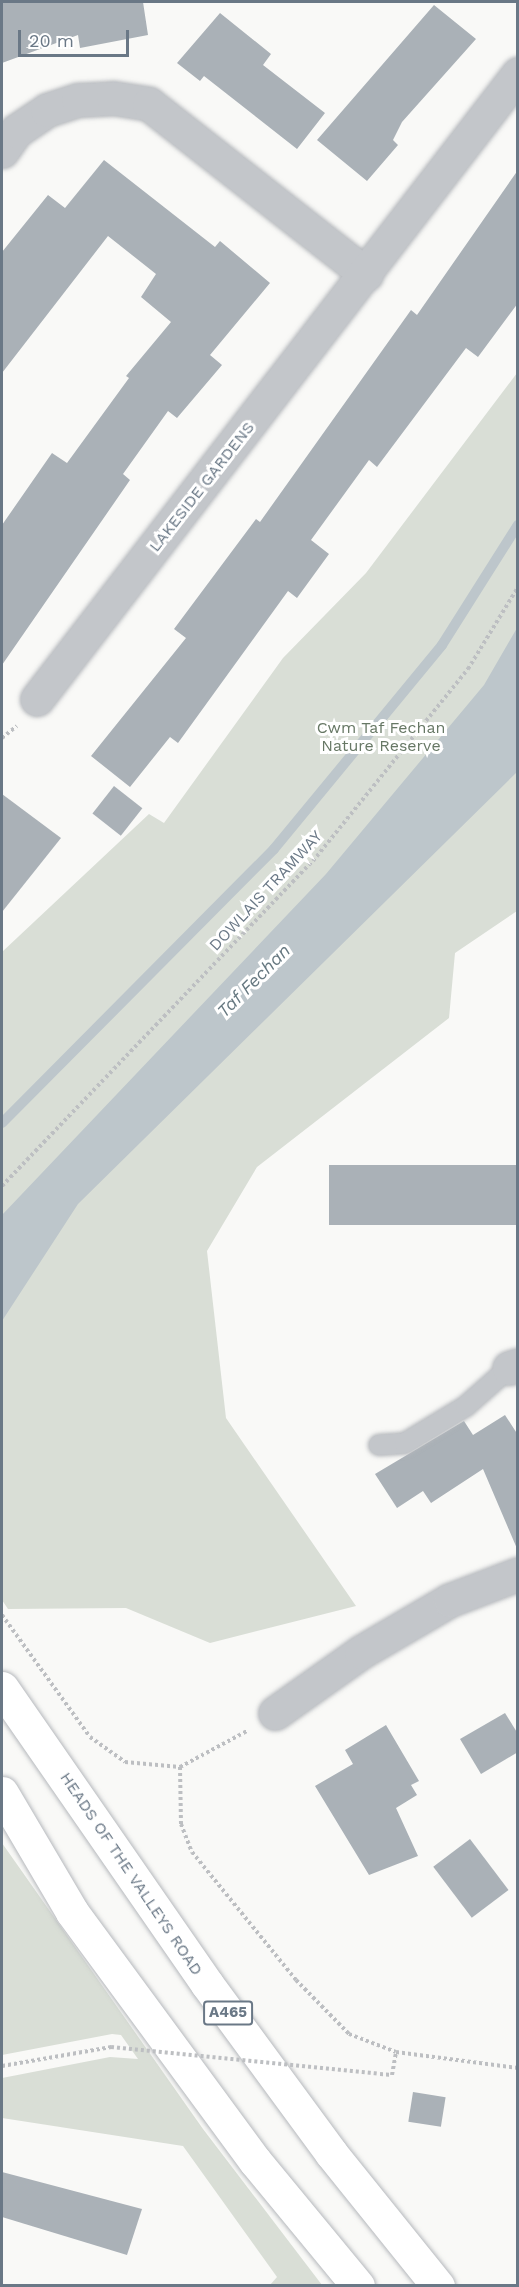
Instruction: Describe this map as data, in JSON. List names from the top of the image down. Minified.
{"streets":{"highway":["HEADS OF THE VALLEYS ROAD","A465"],"street":["LAKESIDE GARDENS"],"path":["DOWLAIS TRAMWAY"]},"water":["Taf Fechan"],"parks":["Cwm Taf Fechan Nature Reserve"],"scale_bar":"20 m"}
